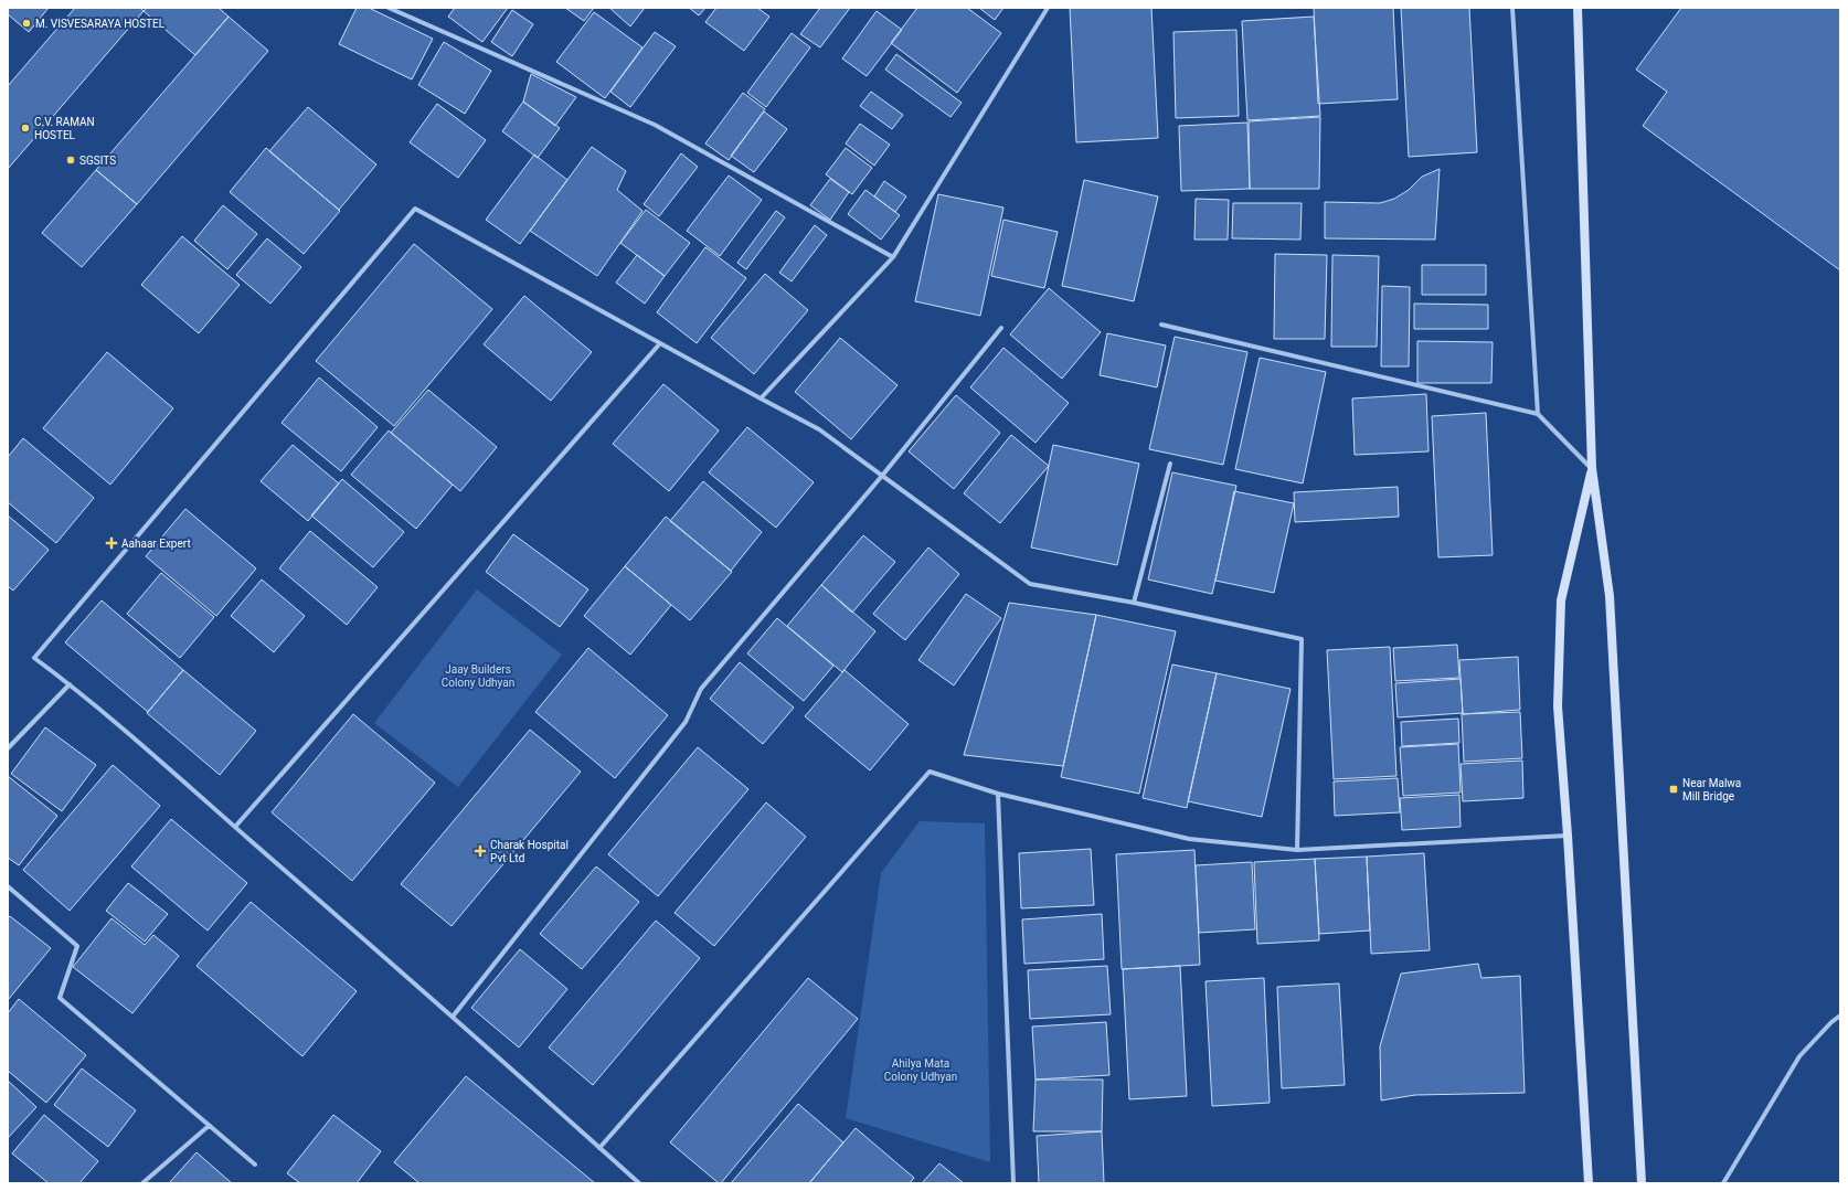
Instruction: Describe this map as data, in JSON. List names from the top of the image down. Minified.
{"parks":["Jaay Builders Colony Udhyan","Ahilya Mata Colony Udhyan"],"places":{"other":["M. VISVESARAYA HOSTEL","C.V. RAMAN HOSTEL","SGSITS"],"health":["Aahaar Expert","Charak Hospital Pvt Ltd"],"transit":["Near Malwa Mill Bridge"]}}
